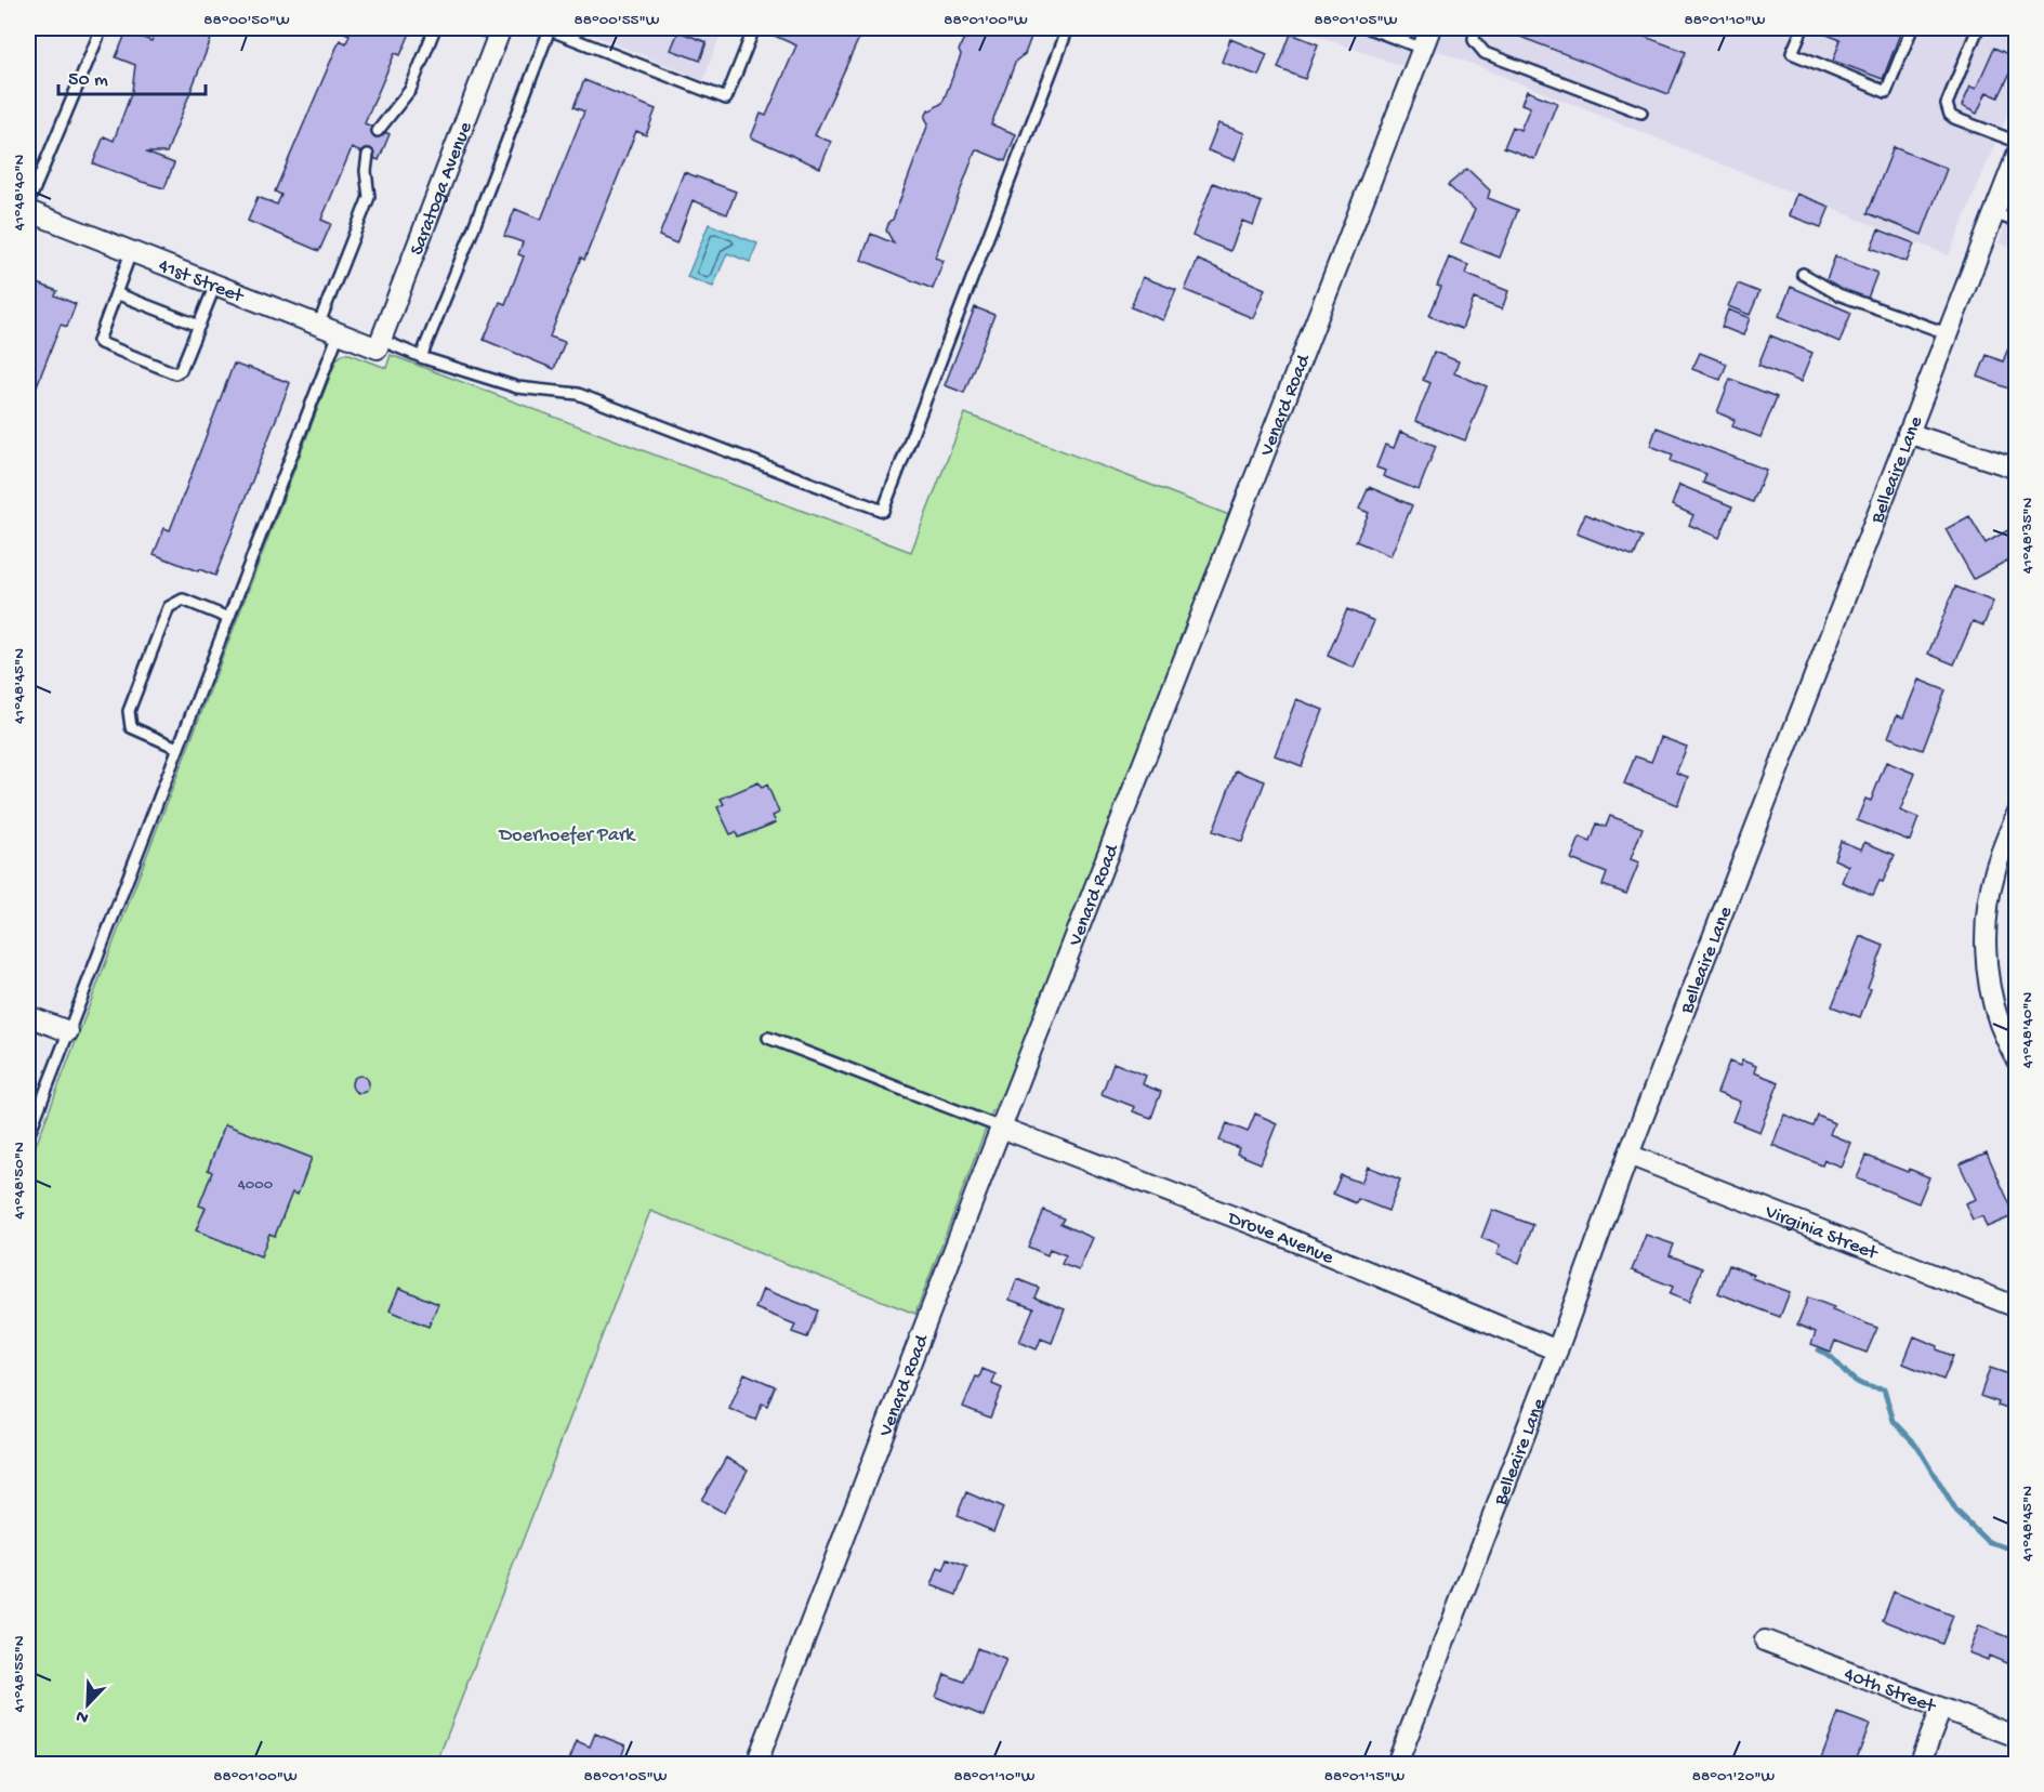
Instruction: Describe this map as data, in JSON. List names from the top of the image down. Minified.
{"streets":{"street":["Saratoga Avenue","41st Street","Venard Road","Belleaire Lane","Virginia Street","Drove Avenue","40th Street"]},"crossings":[["Saratoga Avenue","41st Street"],["Venard Road","Drove Avenue"],["Belleaire Lane","Virginia Street"],["Belleaire Lane","Drove Avenue"]],"parks":["Doerhoefer Park"],"house_numbers":["4000"],"scale_bar":"50 m","north":"bottom left","coordinates":["88°00'50\"W","88°00'55\"W","88°01'00\"W","88°01'05\"W","88°01'10\"W","41°48'40\"N","41°48'35\"N","41°48'45\"N","41°48'50\"N","41°48'55\"N","88°01'15\"W","88°01'20\"W"]}
